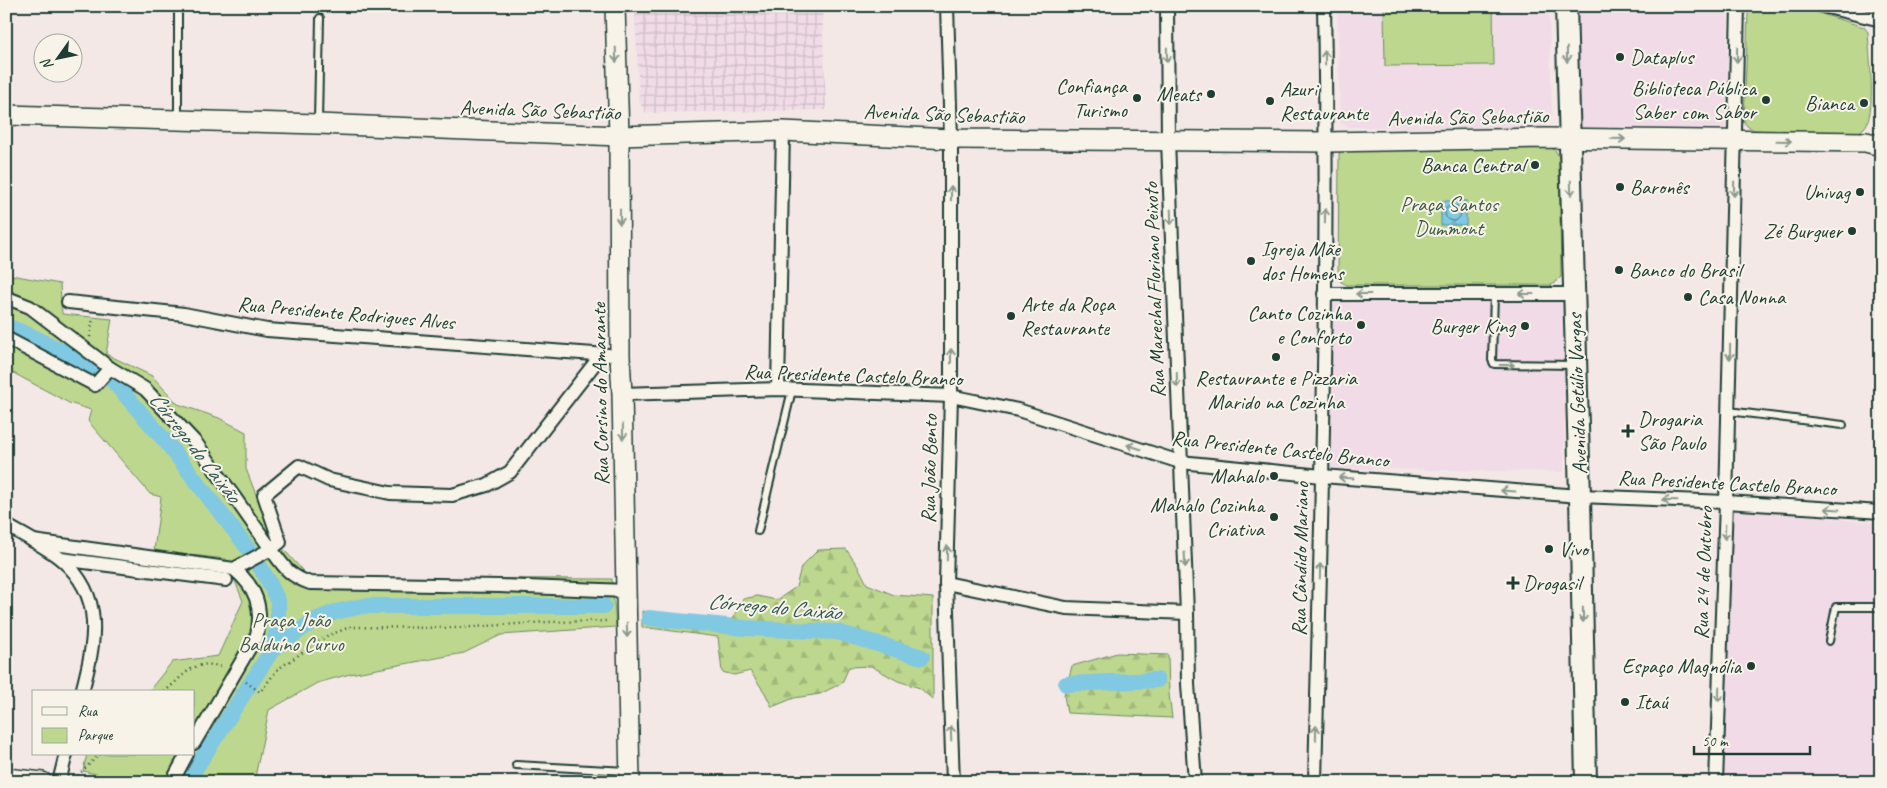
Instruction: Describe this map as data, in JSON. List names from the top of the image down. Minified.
{"streets":{"main road":["Avenida Getúlio Vargas"],"street":["Avenida São Sebastião","Rua Marechal Floriano Peixoto","Rua Presidente Rodrigues Alves","Rua Presidente Castelo Branco","Rua Corsino do Amarante","Rua João Bento","Rua Cândido Mariano","Rua 24 de Outubro"]},"crossings":[["Avenida São Sebastião","Rua Marechal Floriano Peixoto"],["Avenida São Sebastião","Rua Corsino do Amarante"],["Avenida São Sebastião","Avenida Getúlio Vargas"],["Avenida São Sebastião","Rua João Bento"],["Avenida São Sebastião","Rua Cândido Mariano"],["Avenida São Sebastião","Rua 24 de Outubro"],["Rua Marechal Floriano Peixoto","Rua Presidente Castelo Branco"],["Rua Presidente Rodrigues Alves","Rua Corsino do Amarante"],["Rua Presidente Castelo Branco","Rua Corsino do Amarante"],["Rua Presidente Castelo Branco","Avenida Getúlio Vargas"],["Rua Presidente Castelo Branco","Rua João Bento"],["Rua Presidente Castelo Branco","Rua Cândido Mariano"],["Rua Presidente Castelo Branco","Rua 24 de Outubro"]],"one_way":["Rua Marechal Floriano Peixoto","Rua Presidente Castelo Branco","Avenida Getúlio Vargas","Rua João Bento","Rua Cândido Mariano","Rua 24 de Outubro"],"water":["Córrego do Caixão"],"parks":["Praça Santos Dummont","Praça João Balduíno Curvo"],"places":{"other":["Dataplus","Meats","Confiança Turismo","Biblioteca Pública Saber com Sabor","Azuri Restaurante","Bianca","Banca Central","Baronês","Univag","Zé Burguer","Igreja Mãe dos Homens","Banco do Brasil","Casa Nonna","Arte da Roça Restaurante","Canto Cozinha e Conforto","Burger King","Restaurante e Pizzaria Marido na Cozinha","Mahalo","Mahalo Cozinha Criativa","Vivo","Espaço Magnólia","Itaú"],"health":["Drogaria São Paulo","Drogasil"]},"legend":["Rua","Parque"],"scale_bar":"50 m","north":"bottom left"}
